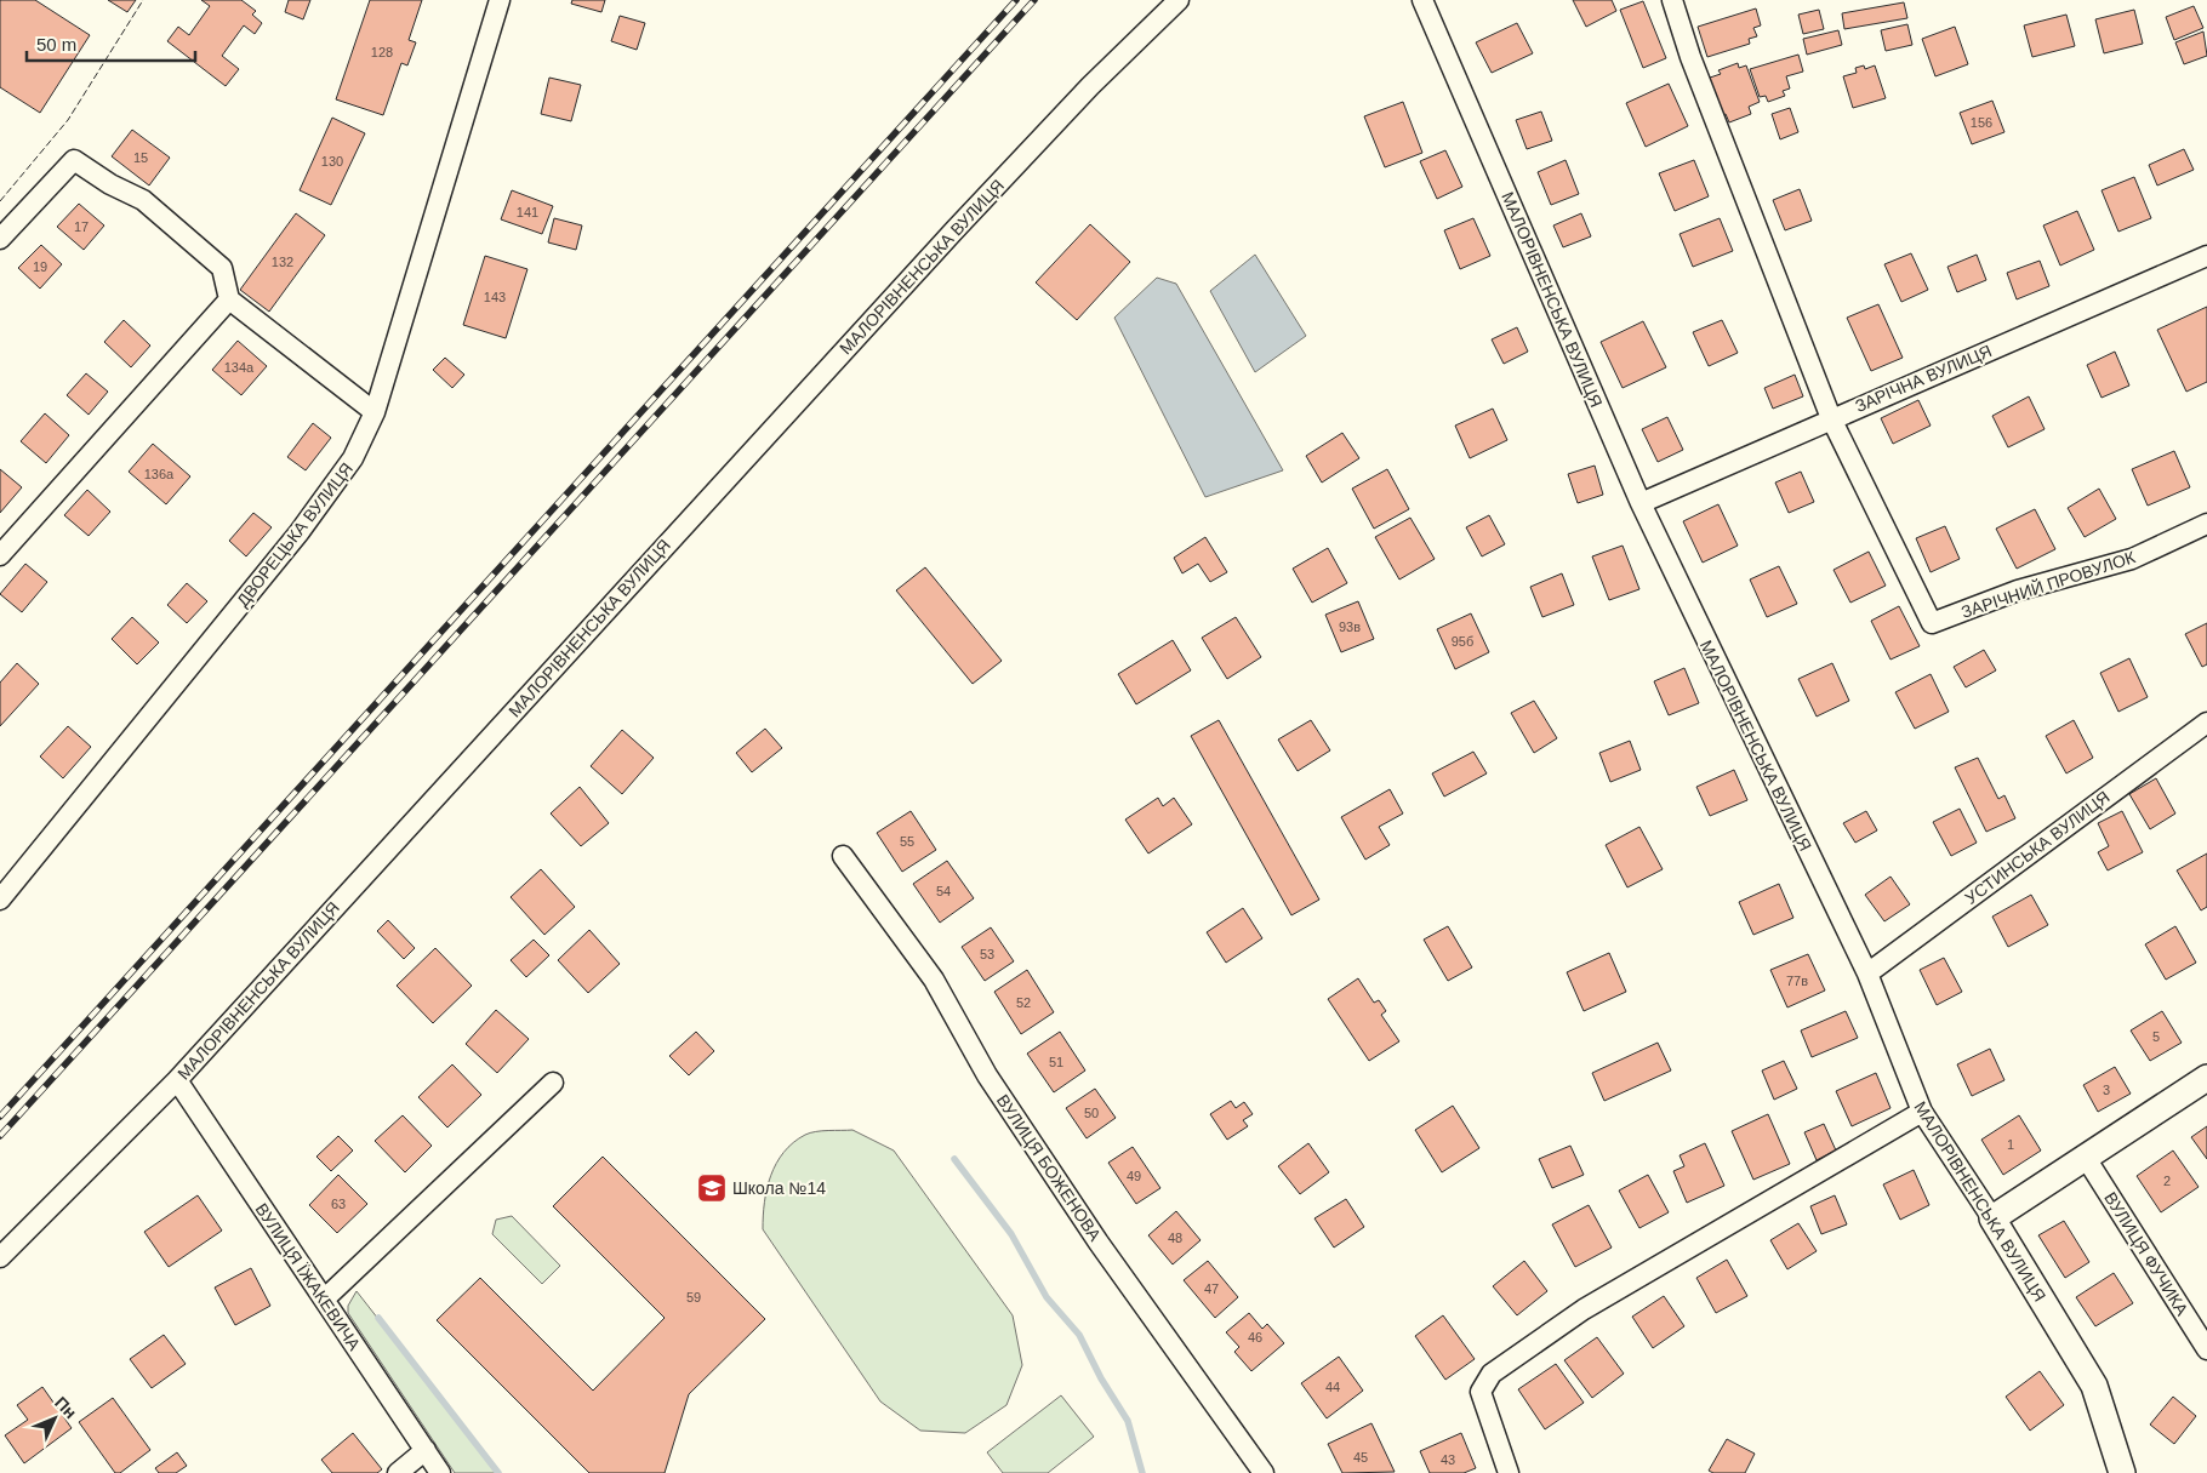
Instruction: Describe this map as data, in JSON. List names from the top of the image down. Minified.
{"streets":{"street":["МАЛОРІВНЕНСЬКА ВУЛИЦЯ","ЗАРІЧНА ВУЛИЦЯ","ДВОРЕЦЬКА ВУЛИЦЯ","ЗАРІЧНИЙ ПРОВУЛОК","УСТИНСЬКА ВУЛИЦЯ","ВУЛИЦЯ БОЖЕНОВА","ВУЛИЦЯ ФУЧИКА","ВУЛИЦЯ ЇЖАКЕВИЧА"]},"crossings":[["МАЛОРІВНЕНСЬКА ВУЛИЦЯ","ЗАРІЧНА ВУЛИЦЯ"],["МАЛОРІВНЕНСЬКА ВУЛИЦЯ","УСТИНСЬКА ВУЛИЦЯ"],["МАЛОРІВНЕНСЬКА ВУЛИЦЯ","ВУЛИЦЯ ЇЖАКЕВИЧА"],["ЗАРІЧНА ВУЛИЦЯ","ЗАРІЧНИЙ ПРОВУЛОК"]],"places":{"school or university":["Школа №14"]},"house_numbers":["128","156","15","130","141","17","132","19","143","134а","136а","93в","95б","55","54","53","77в","52","5","51","3","50","1","49","2","63","48","47","59","46","44","45","43"],"scale_bar":"50 m","north":"top right"}
